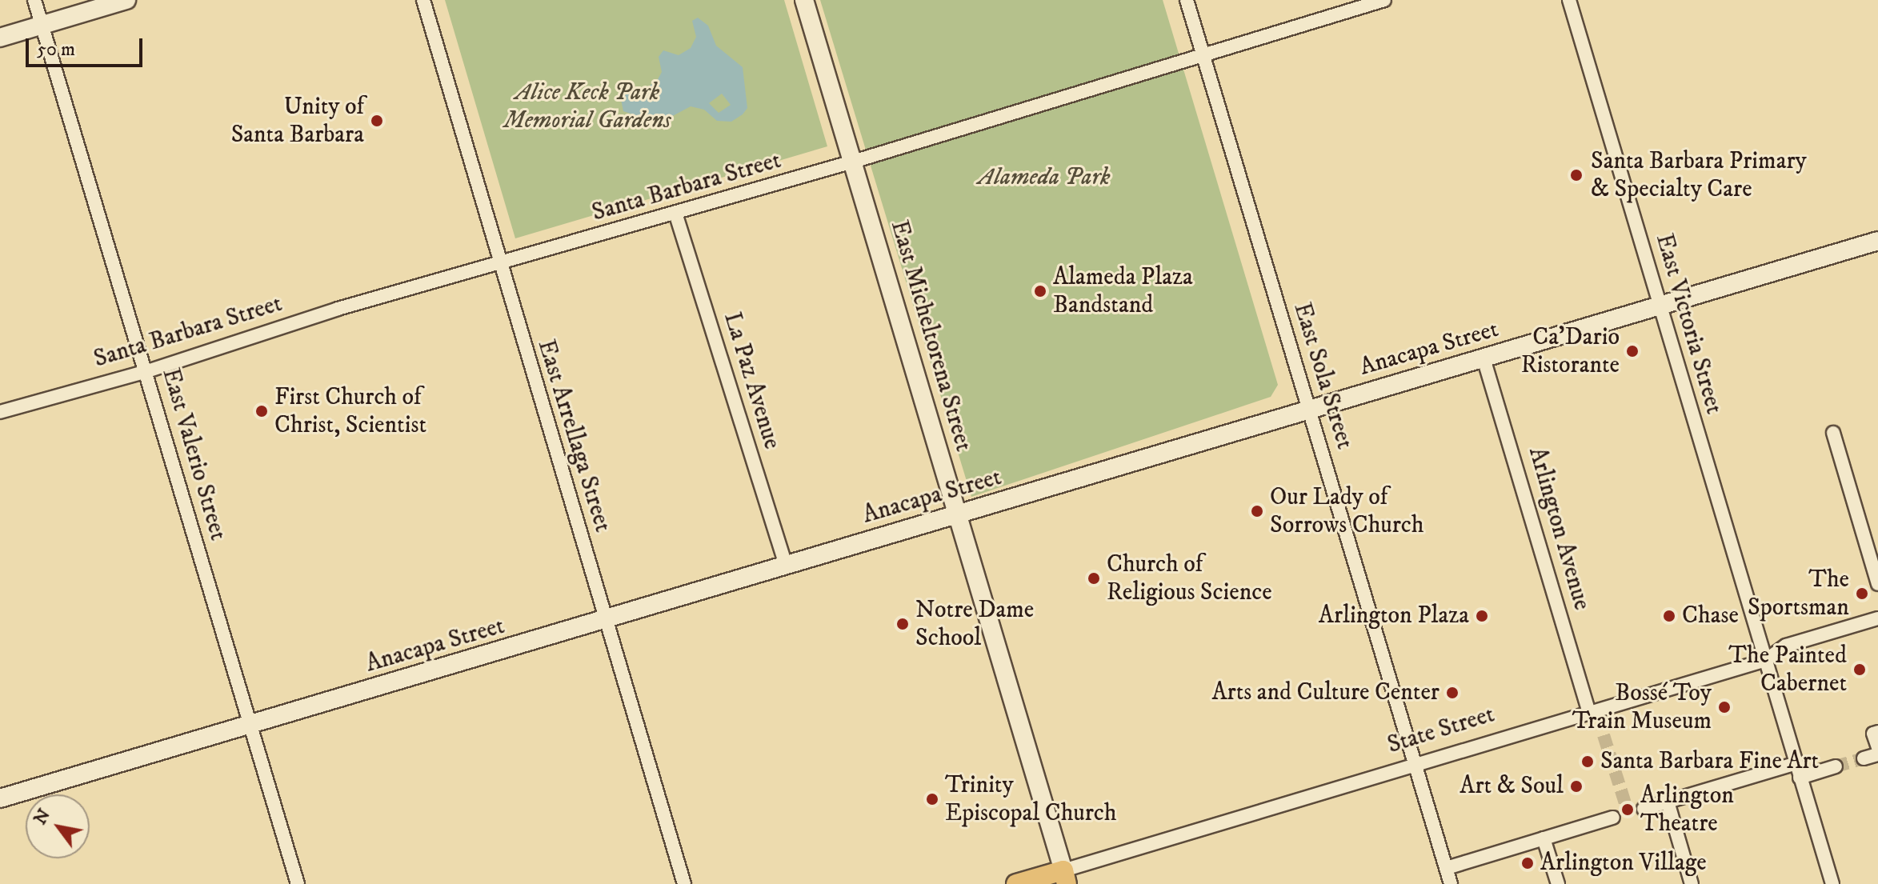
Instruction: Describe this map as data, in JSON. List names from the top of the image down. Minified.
{"streets":{"main road":["State Street"],"street":["Santa Barbara Street","East Victoria Street","East Micheltorena Street","Anacapa Street","East Sola Street","La Paz Avenue","East Arrellaga Street","East Valerio Street","Arlington Avenue"]},"crossings":[["Santa Barbara Street","East Micheltorena Street"],["Santa Barbara Street","East Sola Street"],["Santa Barbara Street","La Paz Avenue"],["Santa Barbara Street","East Arrellaga Street"],["Santa Barbara Street","East Valerio Street"],["East Victoria Street","Anacapa Street"],["East Victoria Street","State Street"],["East Micheltorena Street","Anacapa Street"],["East Micheltorena Street","State Street"],["Anacapa Street","East Sola Street"],["Anacapa Street","La Paz Avenue"],["Anacapa Street","East Arrellaga Street"],["Anacapa Street","East Valerio Street"],["Anacapa Street","Arlington Avenue"],["East Sola Street","State Street"],["Arlington Avenue","State Street"]],"parks":["Alice Keck Park Memorial Gardens","Alameda Park"],"places":["Unity of Santa Barbara","Santa Barbara Primary & Specialty Care","Alameda Plaza Bandstand","Ca'Dario Ristorante","First Church of Christ, Scientist","Our Lady of Sorrows Church","Church of Religious Science","The Sportsman","Arlington Plaza","Chase","Notre Dame School","The Painted Cabernet","Arts and Culture Center","Bossé Toy Train Museum","Santa Barbara Fine Art","Art & Soul","Trinity Episcopal Church","Arlington Theatre","Arlington Village"],"scale_bar":"50 m","north":"top left"}
